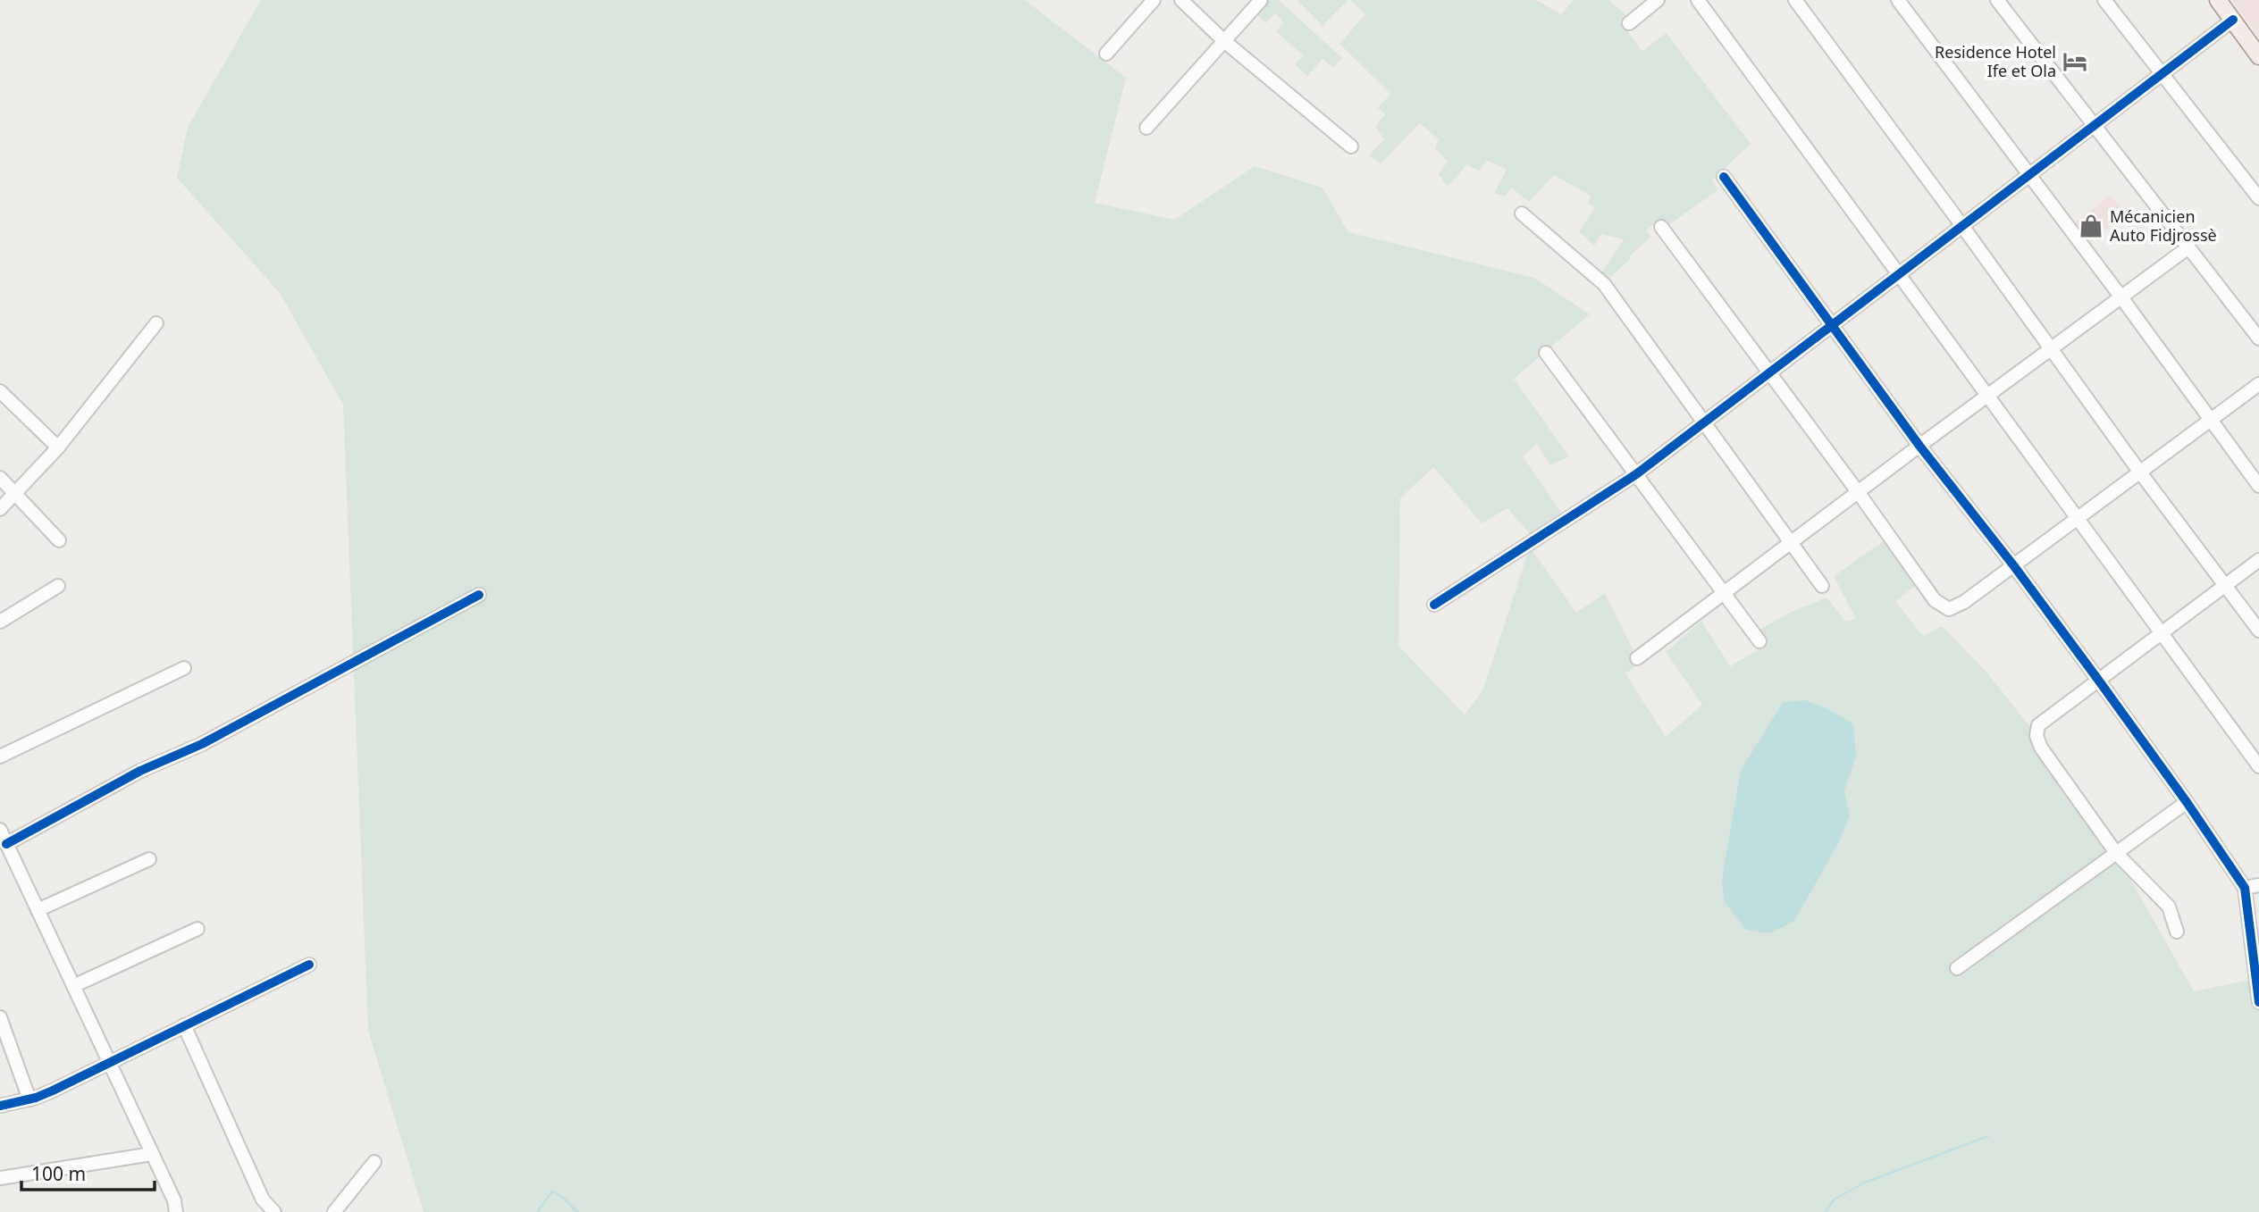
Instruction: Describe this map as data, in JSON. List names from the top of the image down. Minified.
{"places":{"hotel":["Residence Hotel Ife et Ola"],"shop":["Mécanicien Auto Fidjrossè"]},"scale_bar":"100 m"}
